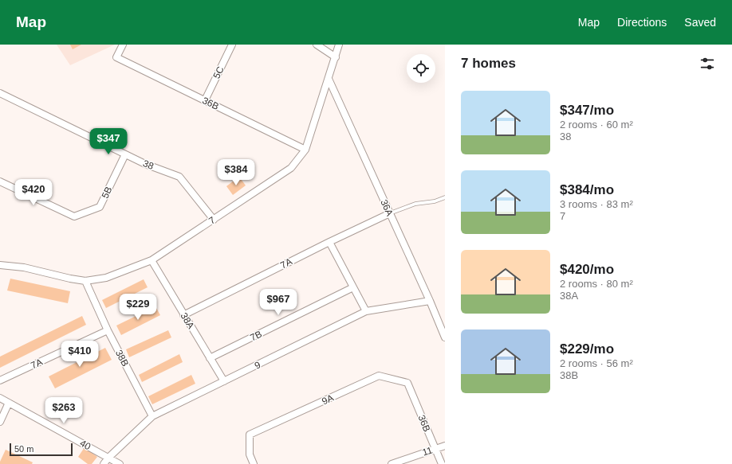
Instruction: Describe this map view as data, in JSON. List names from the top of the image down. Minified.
{"streets":{"street":["5C","36B","38","5B","36A","7","7A","38A","7B","38B","9","9A","40","11"]},"crossings":[["5C","36B"],["36B","7"],["36B","9A"],["36B","11"],["38","5B"],["38","7"],["36A","7"],["36A","7A"],["36A","9"],["7","38A"],["7","38B"],["7A","38A"],["7A","38B"],["38A","7B"],["38A","9"],["38B","9"],["9","40"]],"scale_bar":"50 m","page":{"header":"Map","nav":["Map","Directions","Saved"],"heading":"7 homes","list":[{"name":"$347/mo","note":"2 rooms · 60 m² · 38"},{"name":"$384/mo","note":"3 rooms · 83 m² · 7"},{"name":"$420/mo","note":"2 rooms · 80 m² · 38A"},{"name":"$229/mo","note":"2 rooms · 56 m² · 38B"}],"price":["$347","$384","$420","$967","$229","$410","$263"],"scale":"50 m"}}
